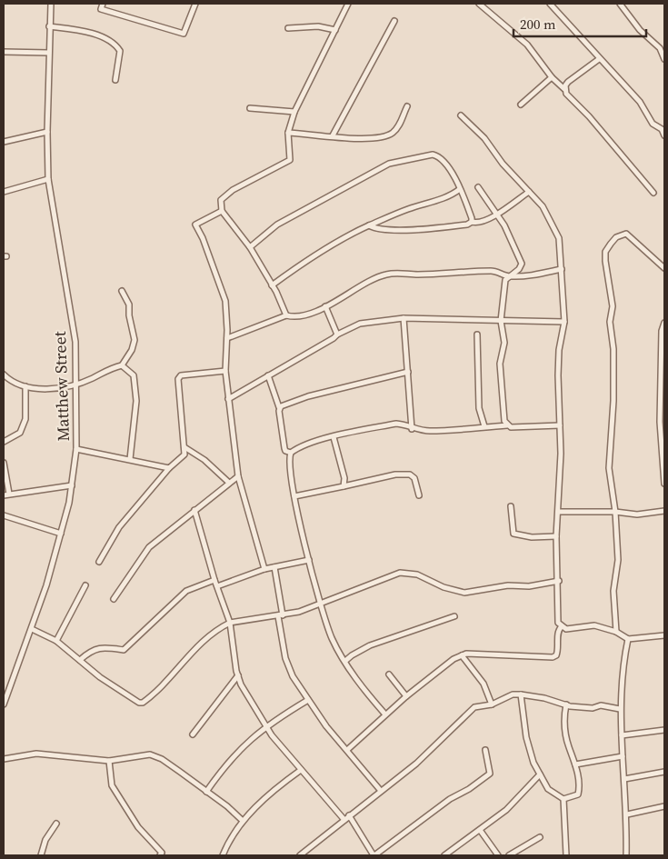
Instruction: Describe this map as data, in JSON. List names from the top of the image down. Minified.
{"streets":{"street":["Matthew Street"]},"scale_bar":"200 m"}
